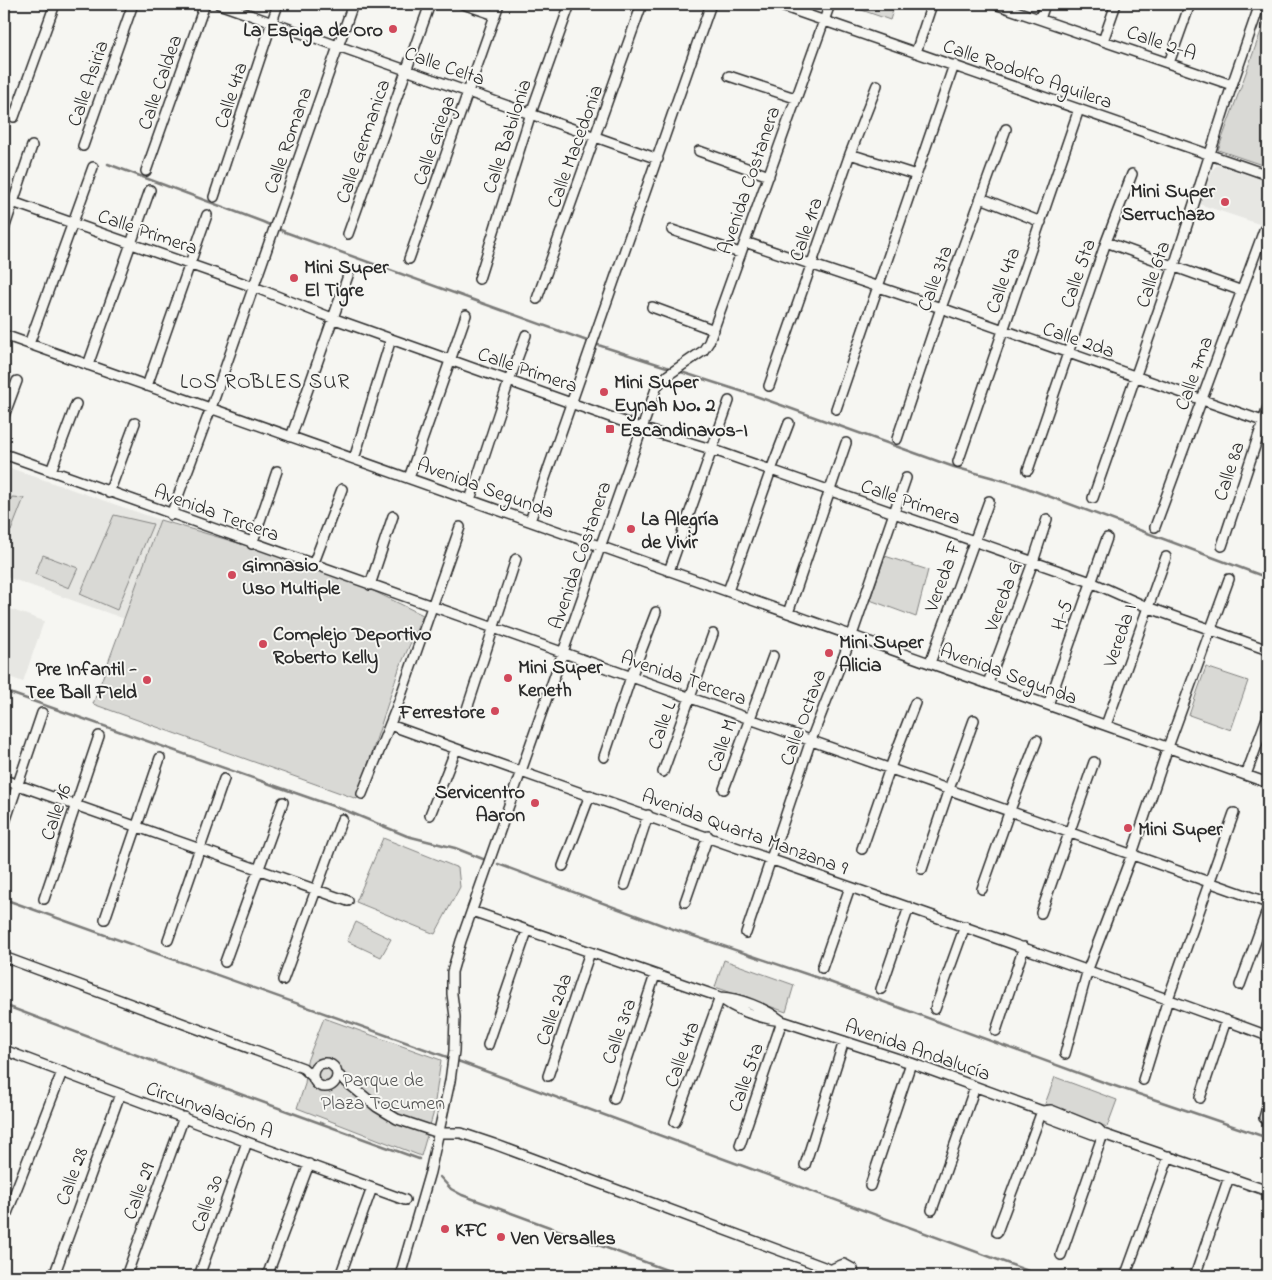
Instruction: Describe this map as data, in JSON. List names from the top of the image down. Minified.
{"streets":{"street":["Calle 2-A","Calle Celta","Calle Rodolfo Aguilera","Calle Caldea","Calle Asiria","Calle 4ta","Calle Babilonia","Calle Romana","Calle Griega","Calle Germanica","Calle Macedonia","Avenida Costanera","Calle 1ra","Calle Primera","Calle 5ta","Calle 6ta","Calle 3ta","Calle 2da","Calle 7ma","Calle 8a","Avenida Segunda","Avenida Tercera","Vereda F","Vereda G","H-5","Vereda I","Calle Octava","Calle L","Calle M","Calle 16","Avenida Quarta Manzana 9","Calle 3ra","Avenida Andalucía","Circunvalación A","Calle 28","Calle 29","Calle 30"]},"crossings":[["Calle 2-A","Calle 6ta"],["Calle Celta","Calle 4ta"],["Calle Celta","Calle Babilonia"],["Calle Celta","Calle Romana"],["Calle Celta","Calle Griega"],["Calle Celta","Calle Germanica"],["Calle Celta","Calle Macedonia"],["Calle Rodolfo Aguilera","Calle 4ta"],["Calle Rodolfo Aguilera","Avenida Costanera"],["Calle Rodolfo Aguilera","Calle 6ta"],["Calle 4ta","Calle 2da"],["Calle 4ta","Avenida Andalucía"],["Calle Romana","Calle Primera"],["Calle Romana","Avenida Segunda"],["Calle Romana","Avenida Tercera"],["Avenida Costanera","Calle Primera"],["Avenida Costanera","Calle 2da"],["Avenida Costanera","Avenida Segunda"],["Avenida Costanera","Avenida Tercera"],["Avenida Costanera","Avenida Quarta Manzana 9"],["Avenida Costanera","Avenida Andalucía"],["Calle 1ra","Calle 2da"],["Calle Primera","Vereda F"],["Calle Primera","Vereda G"],["Calle Primera","H-5"],["Calle Primera","Vereda I"],["Calle Primera","Calle Octava"],["Calle 5ta","Calle 2da"],["Calle 5ta","Avenida Andalucía"],["Calle 6ta","Calle 2da"],["Calle 3ta","Calle 2da"],["Calle 2da","Calle 7ma"],["Calle 2da","Calle 8a"],["Calle 2da","Avenida Andalucía"],["Avenida Segunda","Vereda F"],["Avenida Segunda","Vereda G"],["Avenida Segunda","H-5"],["Avenida Segunda","Vereda I"],["Avenida Segunda","Calle Octava"],["Avenida Tercera","Calle Octava"],["Avenida Tercera","Calle L"],["Avenida Tercera","Calle M"],["Calle Octava","Avenida Quarta Manzana 9"],["Calle 3ra","Avenida Andalucía"],["Circunvalación A","Calle 28"],["Circunvalación A","Calle 29"],["Circunvalación A","Calle 30"]],"districts":["LOS ROBLES SUR"],"parks":["Parque de Plaza Tocumen"],"places":{"other":["La Espiga de Oro","Mini Super Serruchazo","Mini Super El Tigre","Mini Super Eynah No. 2","La Alegría de Vivir","Gimnasio Uso Multiple","Complejo Deportivo Roberto Kelly","Mini Super Alicia","Mini Super Keneth","Pre Infantil - Tee Ball FIeld","Ferrestore","Servicentro Aaron","Mini Super","KFC","Ven Versalles"],"transit":["Escandinavos-I"]}}
